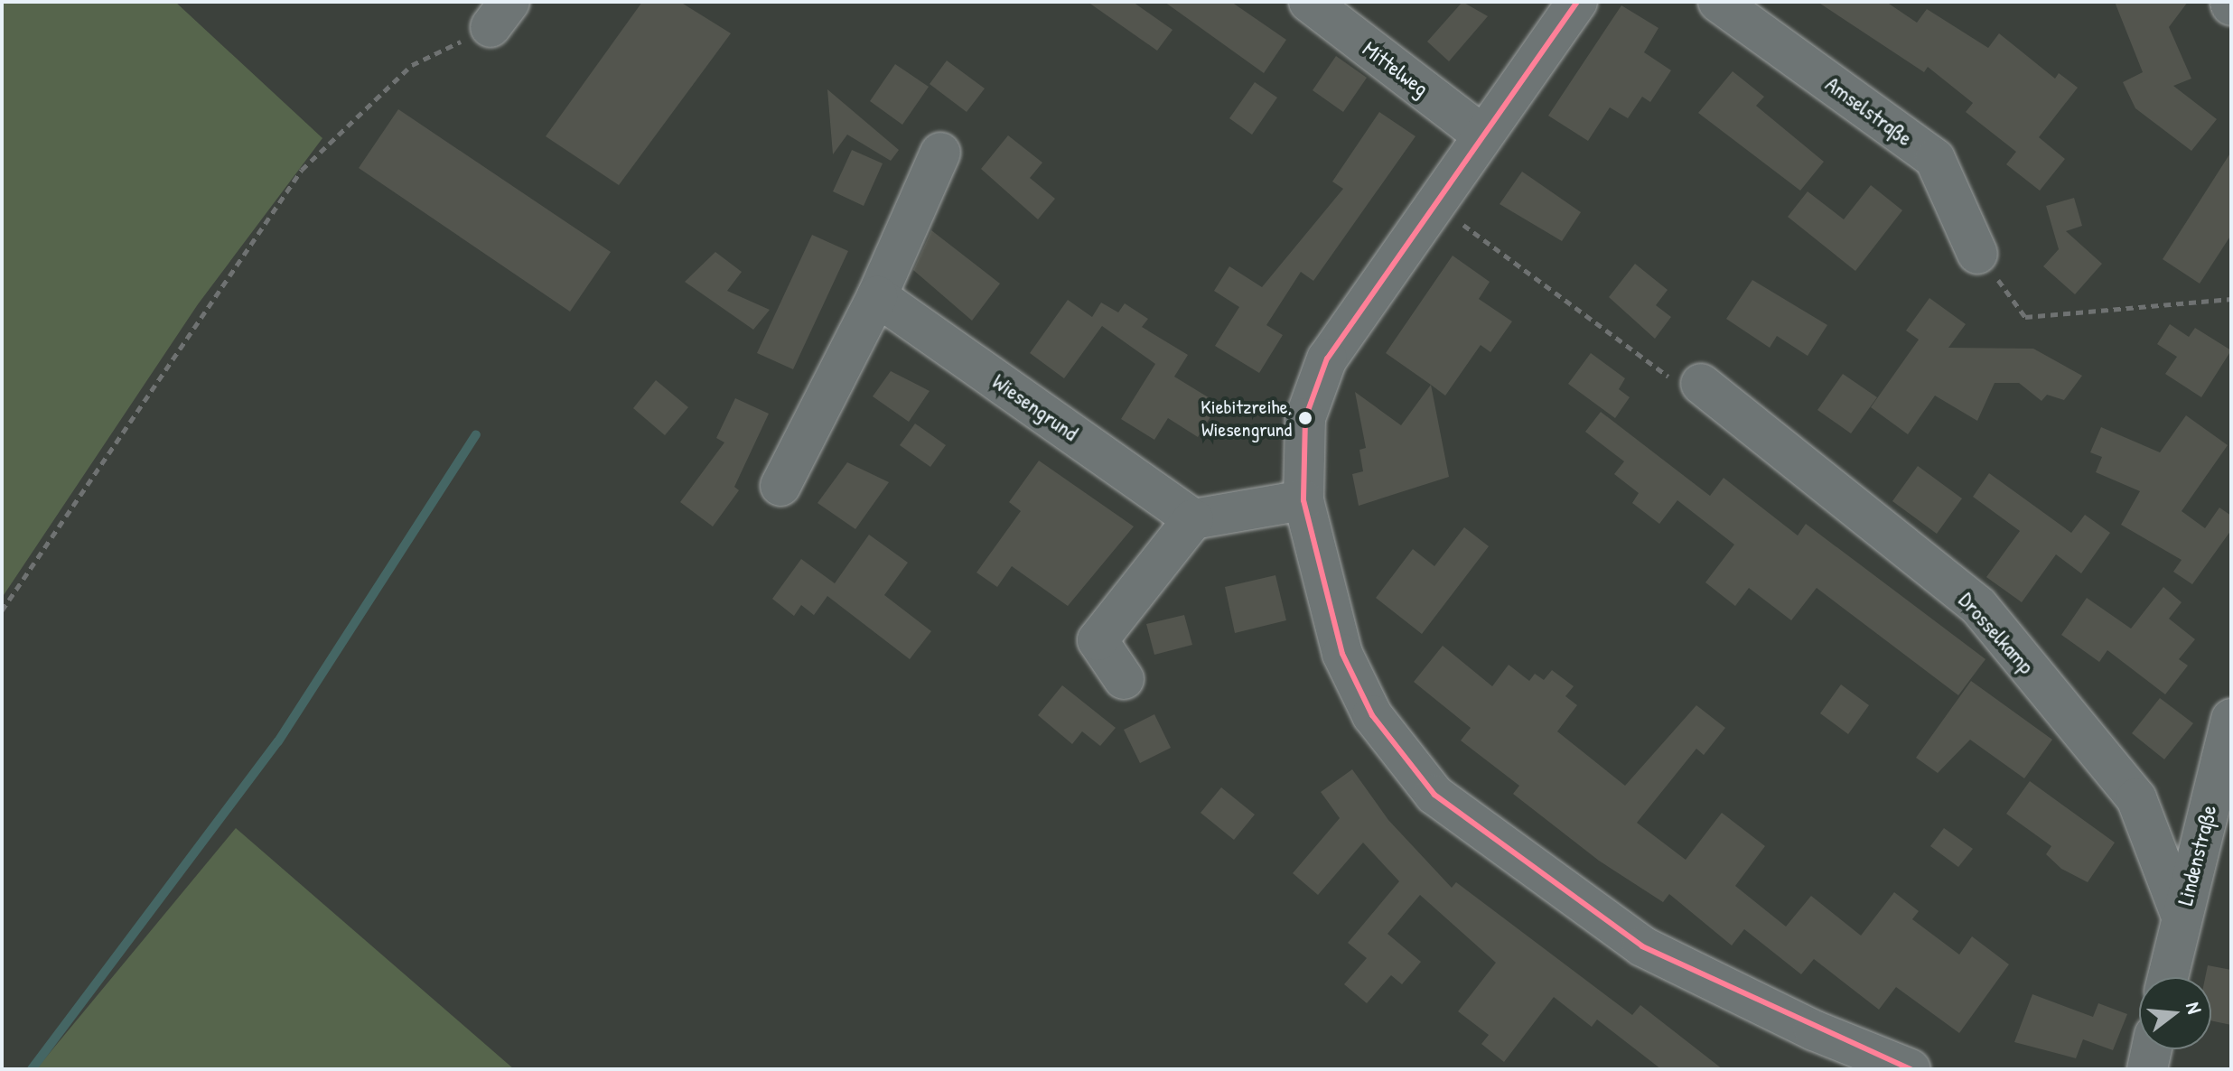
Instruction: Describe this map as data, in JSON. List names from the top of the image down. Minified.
{"streets":{"street":["Mittelweg","Amselstraße","Wiesengrund","Drosselkamp","Lindenstraße"]},"crossings":[["Drosselkamp","Lindenstraße"]],"places":["Kiebitzreihe, Wiesengrund"],"north":"right"}
